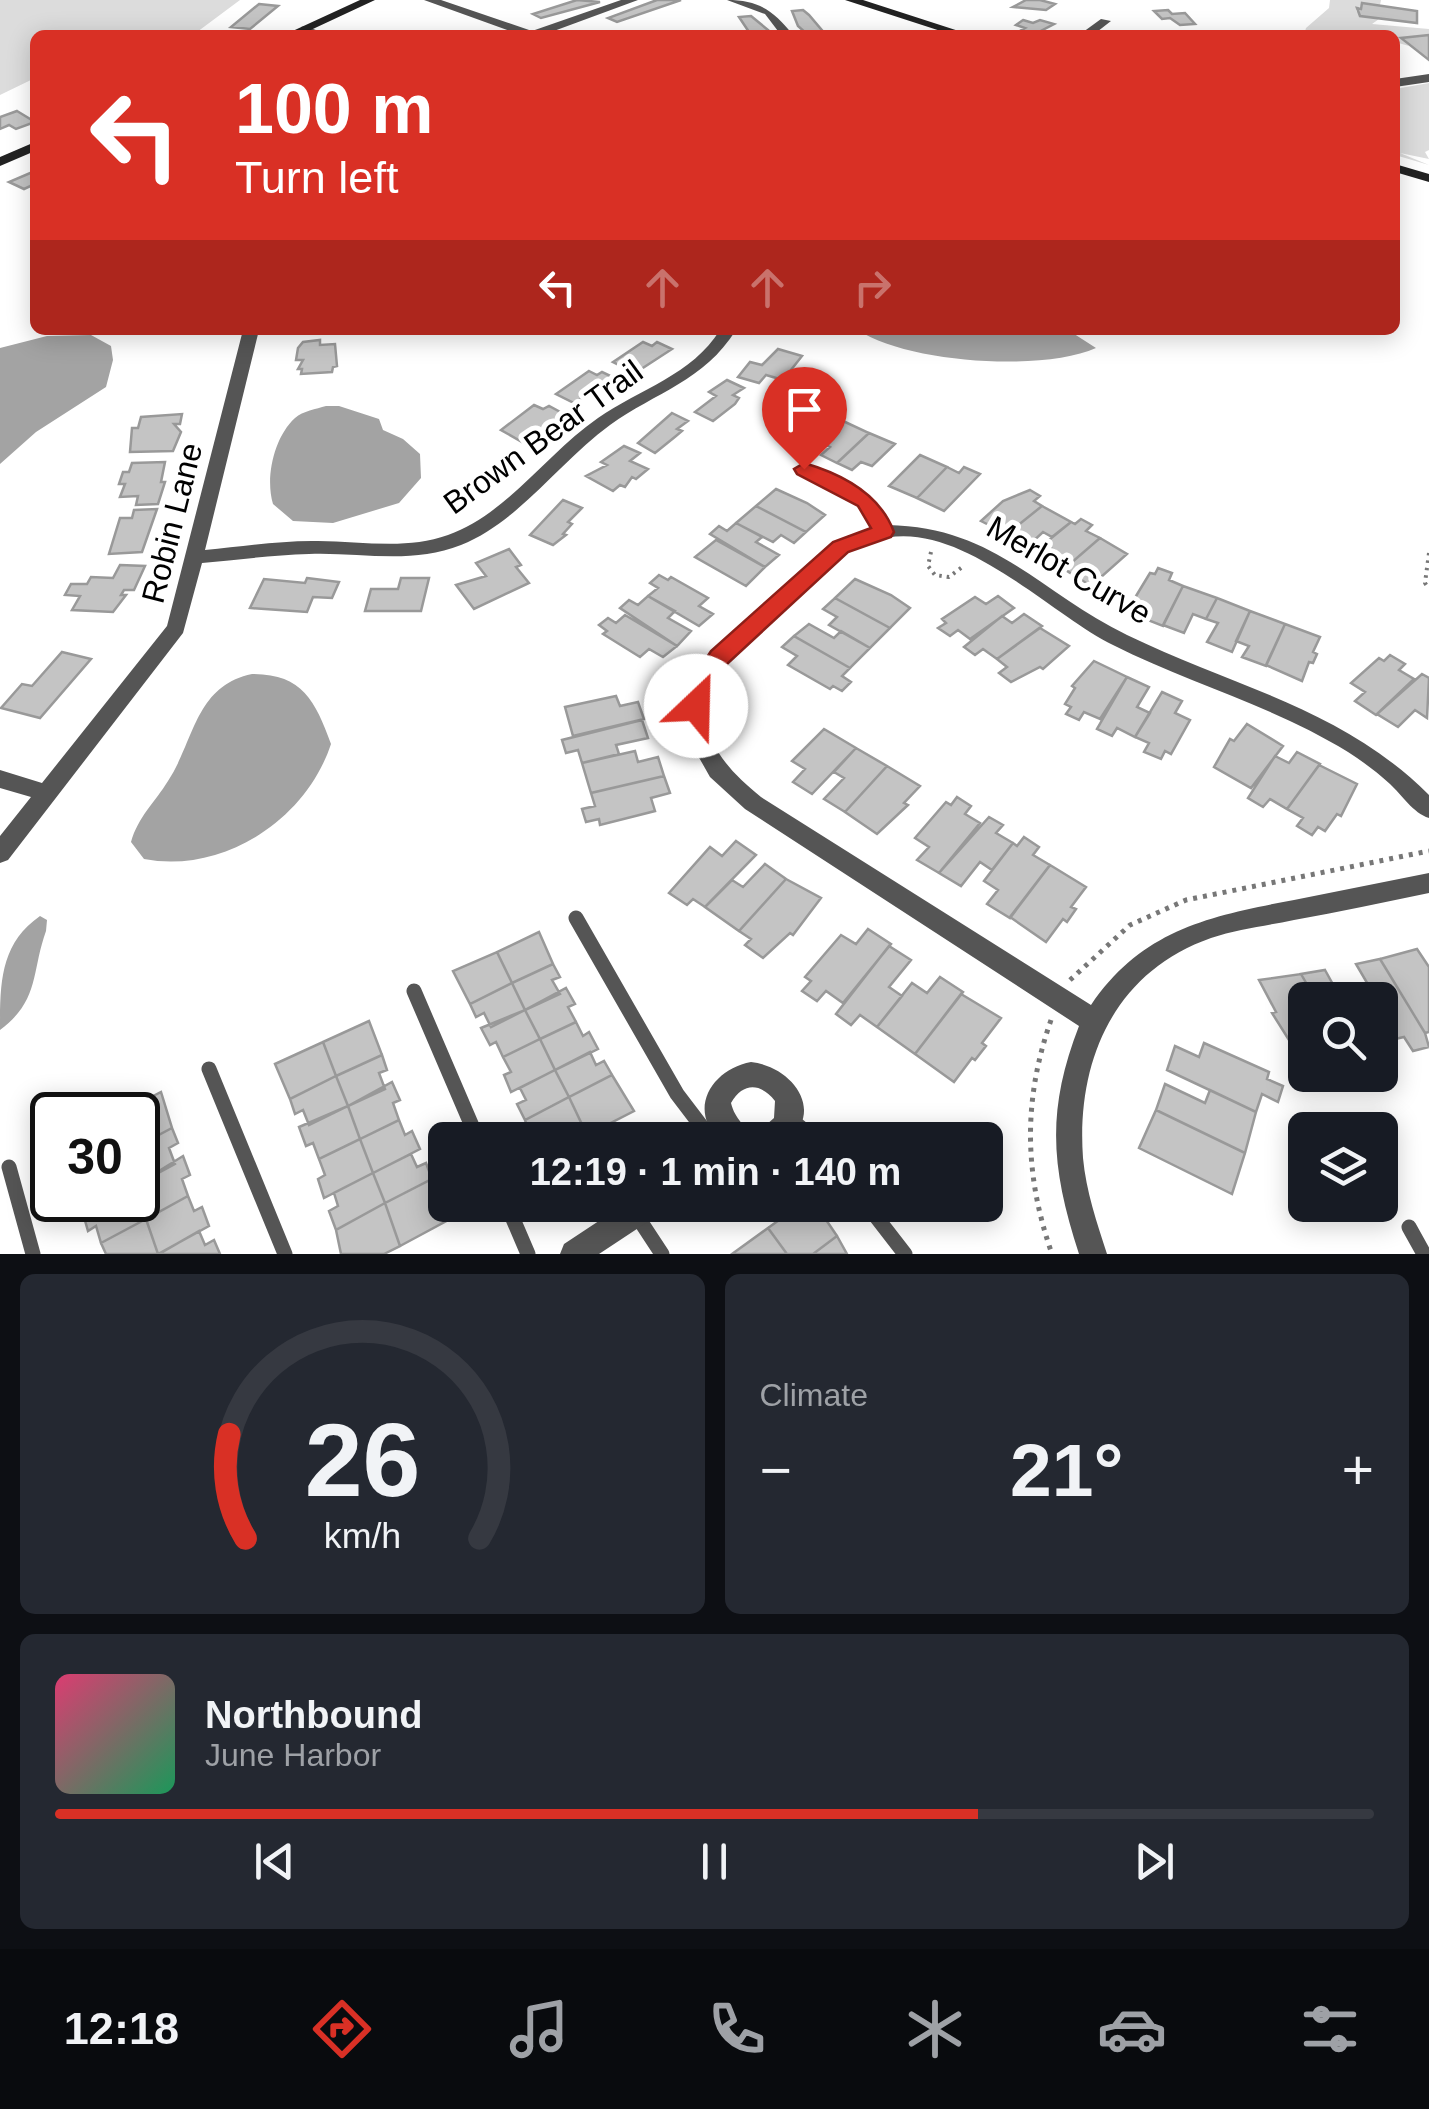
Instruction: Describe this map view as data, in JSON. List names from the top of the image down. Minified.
{"streets":{"street":["Brown Bear Trail","Robin Lane","Merlot Curve"]},"crossings":[["Brown Bear Trail","Robin Lane"]],"page":{"turn":["100 m","Turn left"],"limit":"30","trip":"12:19 · 1 min · 140 m","tile":"Climate","heat":["−","21°","+"],"song":["Northbound","June Harbor"],"tabs":"12:18","gauge":["26","km/h"]}}
